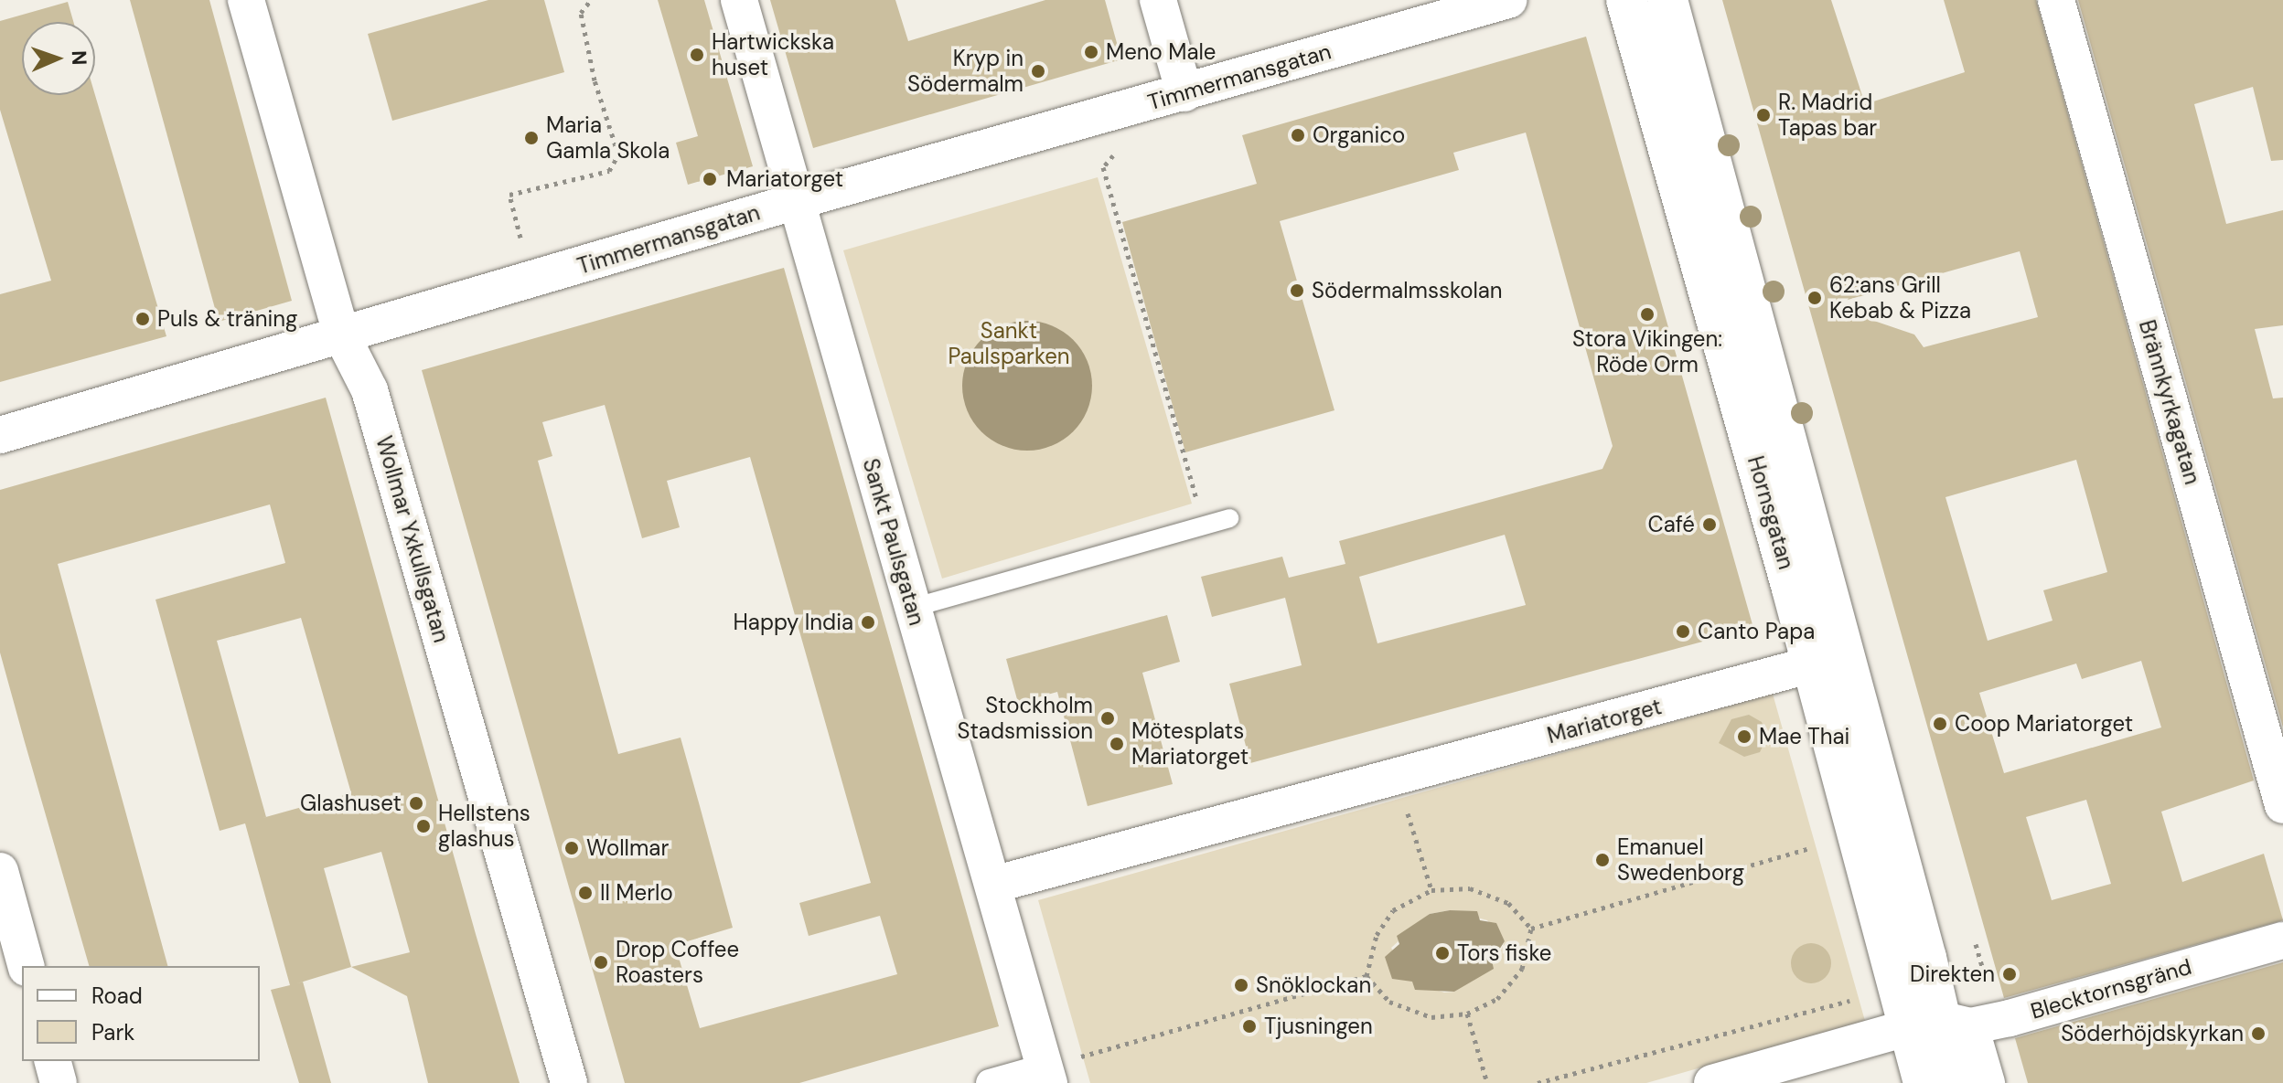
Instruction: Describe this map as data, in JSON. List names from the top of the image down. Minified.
{"streets":{"street":["Timmermansgatan","Brännkyrkagatan","Hornsgatan","Wollmar Yxkullsgatan","Sankt Paulsgatan","Mariatorget","Blecktornsgränd"]},"crossings":[["Timmermansgatan","Wollmar Yxkullsgatan"],["Timmermansgatan","Sankt Paulsgatan"],["Hornsgatan","Mariatorget"],["Hornsgatan","Blecktornsgränd"],["Sankt Paulsgatan","Mariatorget"]],"parks":["Sankt Paulsparken"],"places":["Meno Male","Hartwickska huset","Kryp in Södermalm","R. Madrid Tapas bar","Organico","Maria Gamla Skola","Mariatorget","Södermalmsskolan","62:ans Grill Kebab & Pizza","Stora Vikingen: Röde Orm","Puls & träning","Café","Happy India","Canto Papa","Stockholm Stadsmission","Coop Mariatorget","Mae Thai","Mötesplats Mariatorget","Glashuset","Hellstens glashus","Wollmar","Emanuel Swedenborg","Il Merlo","Tors fiske","Drop Coffee Roasters","Direkten","Snöklockan","Tjusningen","Söderhöjdskyrkan"],"legend":["Road","Park"],"north":"right"}
